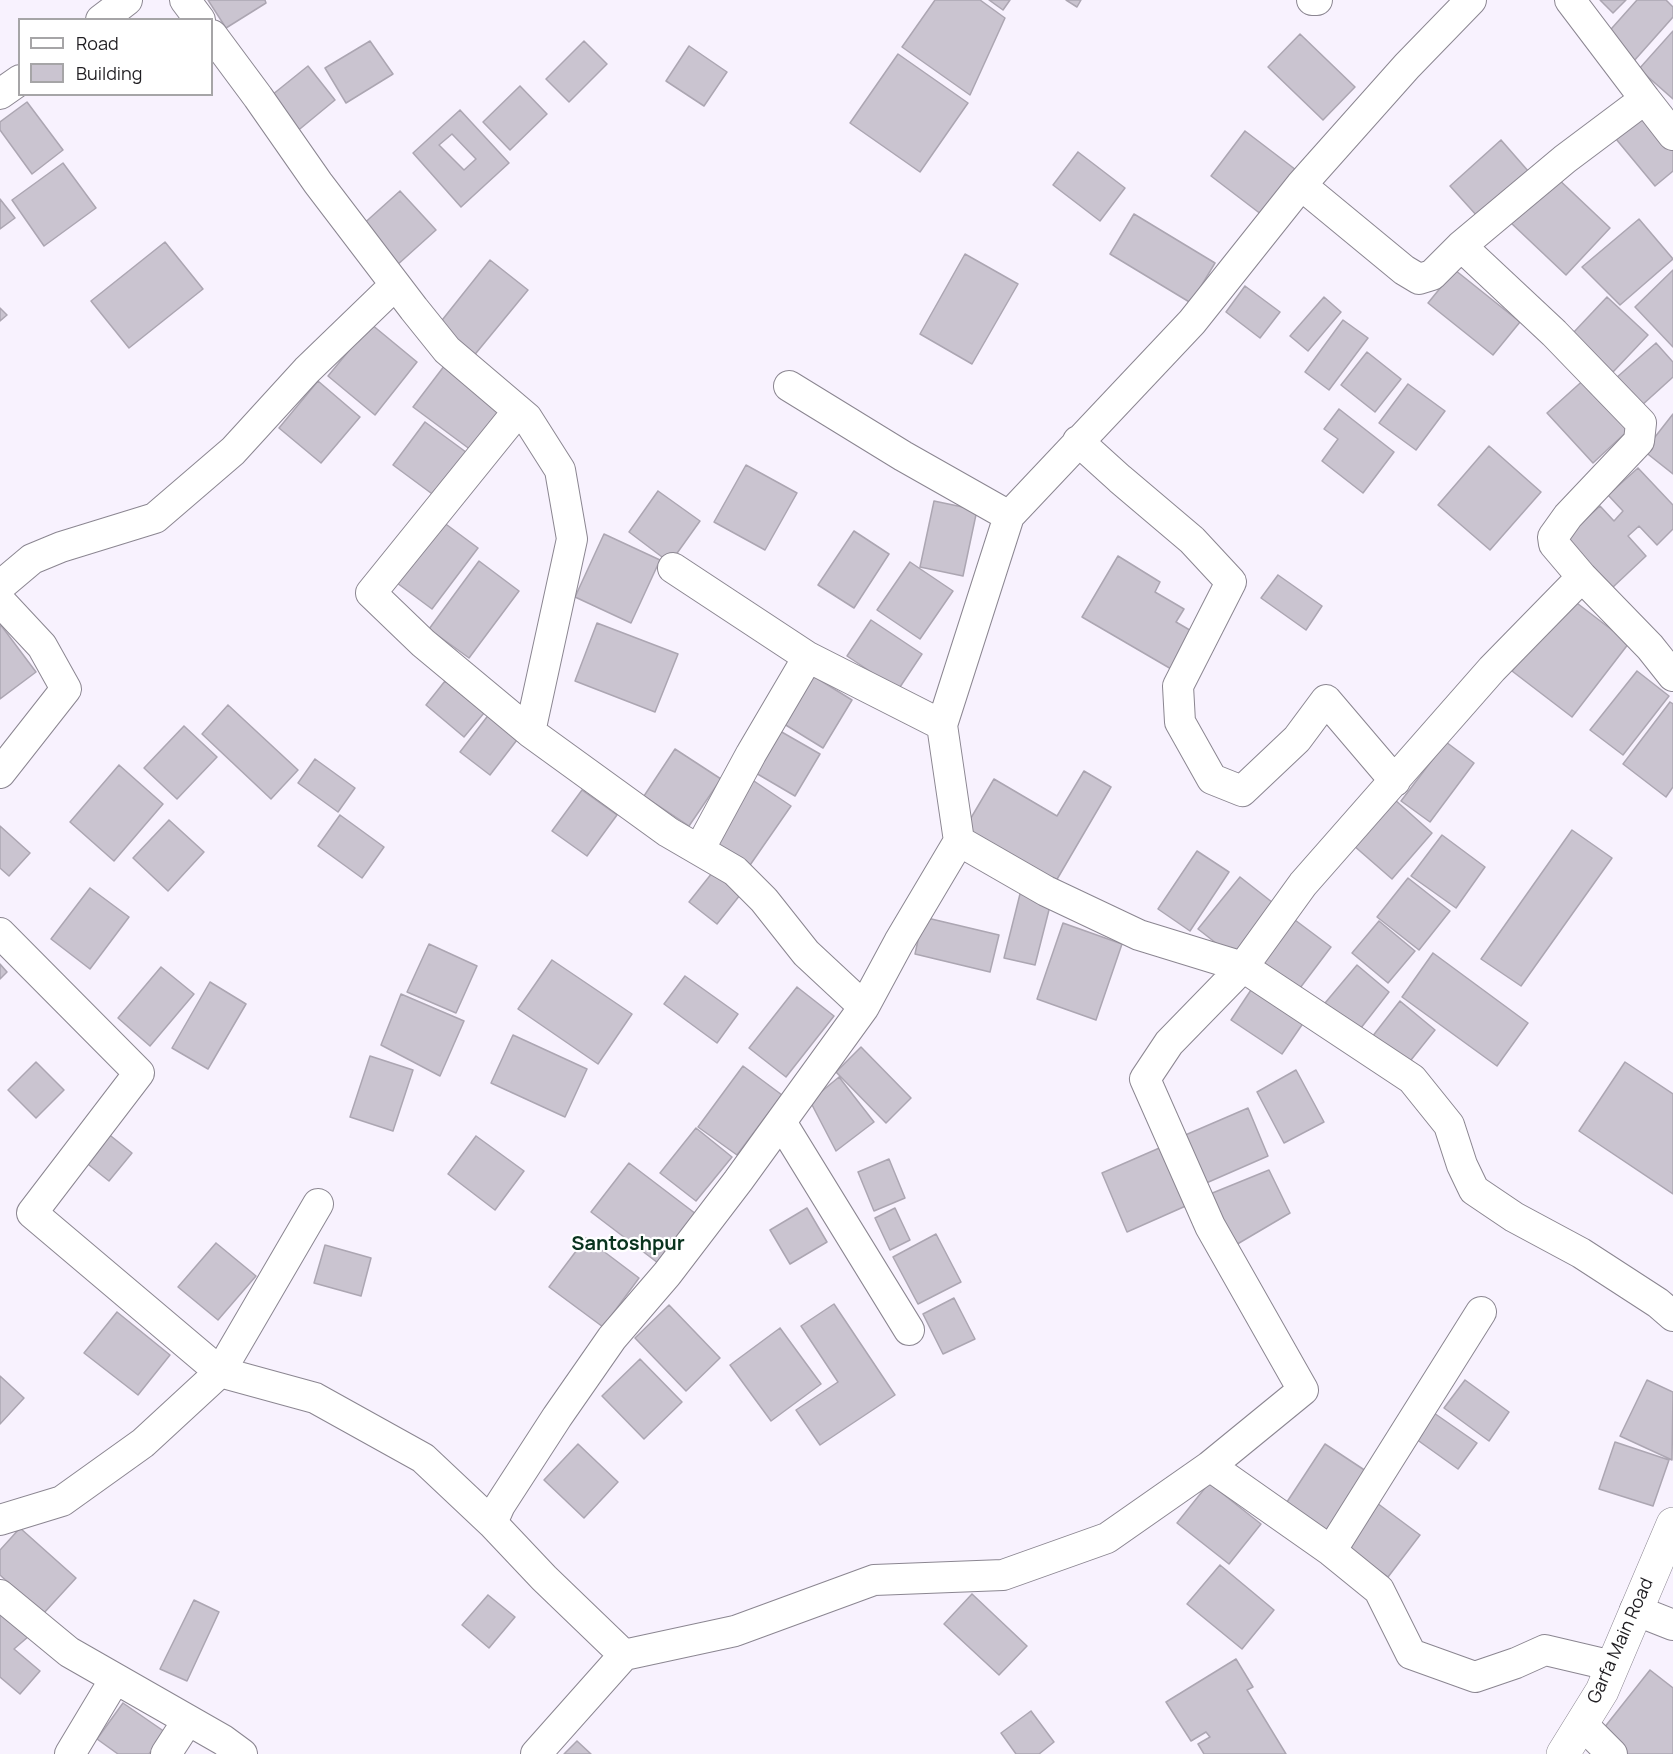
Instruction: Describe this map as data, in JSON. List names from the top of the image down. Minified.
{"streets":{"main road":["Garfa Main Road"]},"districts":["Santoshpur"],"legend":["Road","Building"]}
